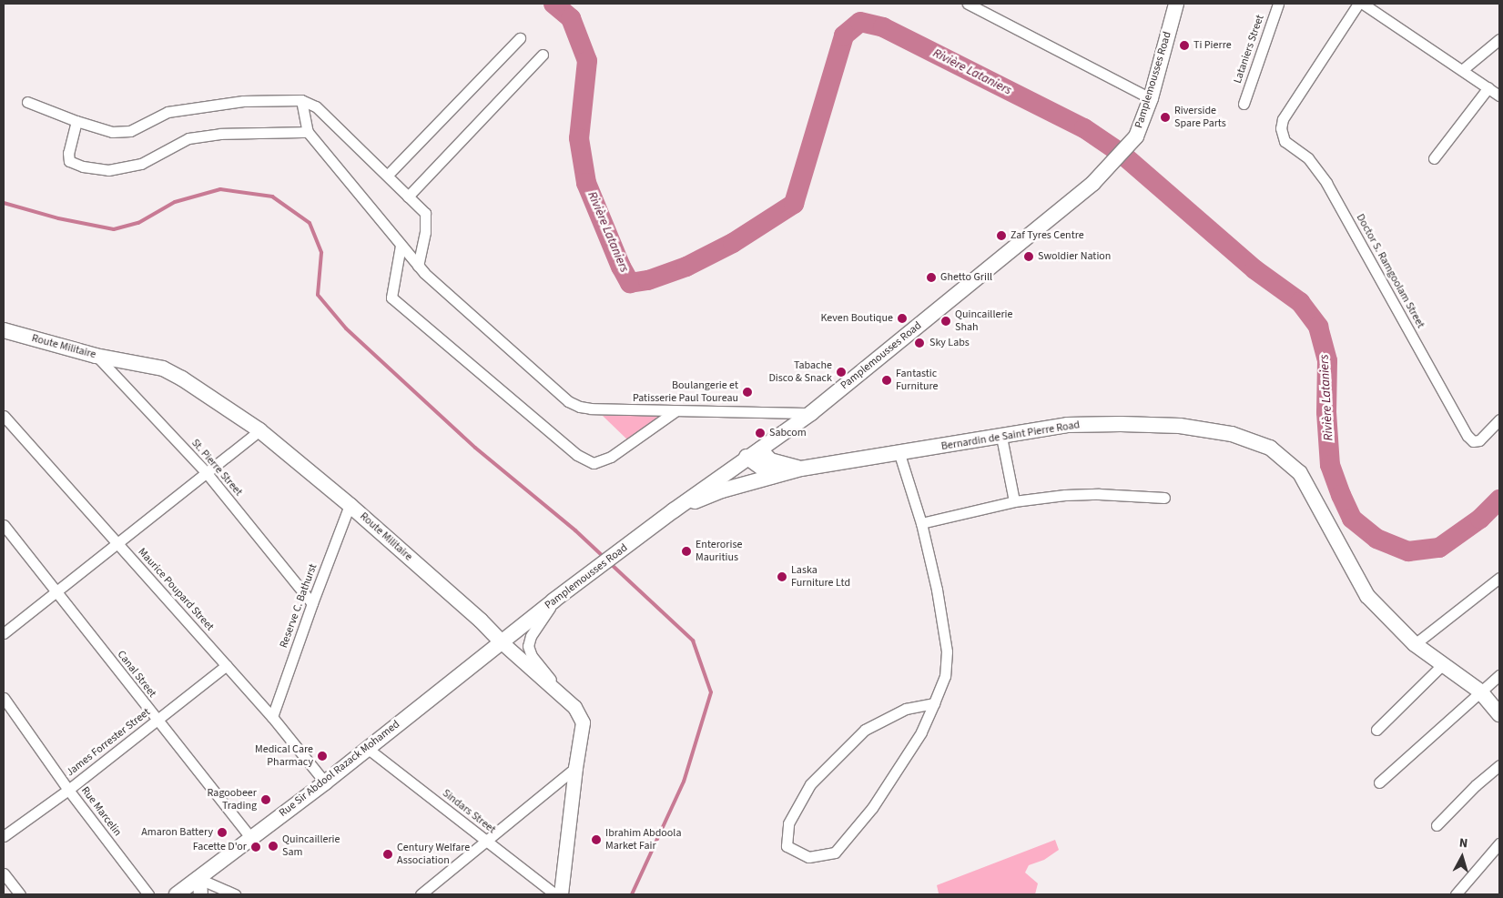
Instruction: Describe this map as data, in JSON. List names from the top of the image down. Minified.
{"streets":{"main road":["Pamplemousses Road","Route Militaire","Bernardin de Saint Pierre Road","Rue Sir Abdool Razack Mohamed"],"street":["Lataniers Street","Doctor S. Ramgoolam Street","St. Pierre Street","Maurice Poupard Street","Reserve C. Bathurst","Canal Street","James Forrester Street","Rue Marcelin","Sindars Street"]},"crossings":[["Pamplemousses Road","Route Militaire"],["Pamplemousses Road","Bernardin de Saint Pierre Road"],["Pamplemousses Road","Rue Sir Abdool Razack Mohamed"],["Route Militaire","St. Pierre Street"],["Route Militaire","Reserve C. Bathurst"],["Route Militaire","Rue Sir Abdool Razack Mohamed"],["St. Pierre Street","Reserve C. Bathurst"],["Maurice Poupard Street","Reserve C. Bathurst"],["Maurice Poupard Street","James Forrester Street"],["Maurice Poupard Street","Rue Sir Abdool Razack Mohamed"],["Canal Street","James Forrester Street"],["Canal Street","Rue Sir Abdool Razack Mohamed"],["James Forrester Street","Rue Marcelin"],["Rue Sir Abdool Razack Mohamed","Sindars Street"]],"water":["Rivière Lataniers"],"places":["Ti Pierre","Riverside Spare Parts","Zaf Tyres Centre","Swoldier Nation","Ghetto Grill","Keven Boutique","Quincaillerie Shah","Sky Labs","Tabache Disco & Snack","Fantastic Furniture","Boulangerie et Patisserie Paul Toureau","Sabcom","Enterorise Mauritius","Laska Furniture Ltd","Medical Care Pharmacy","Ragoobeer Trading","Amaron Battery","Ibrahim Abdoola Market Fair","Quincaillerie Sam","Facette D'or","Century Welfare Association"],"north":"top"}
